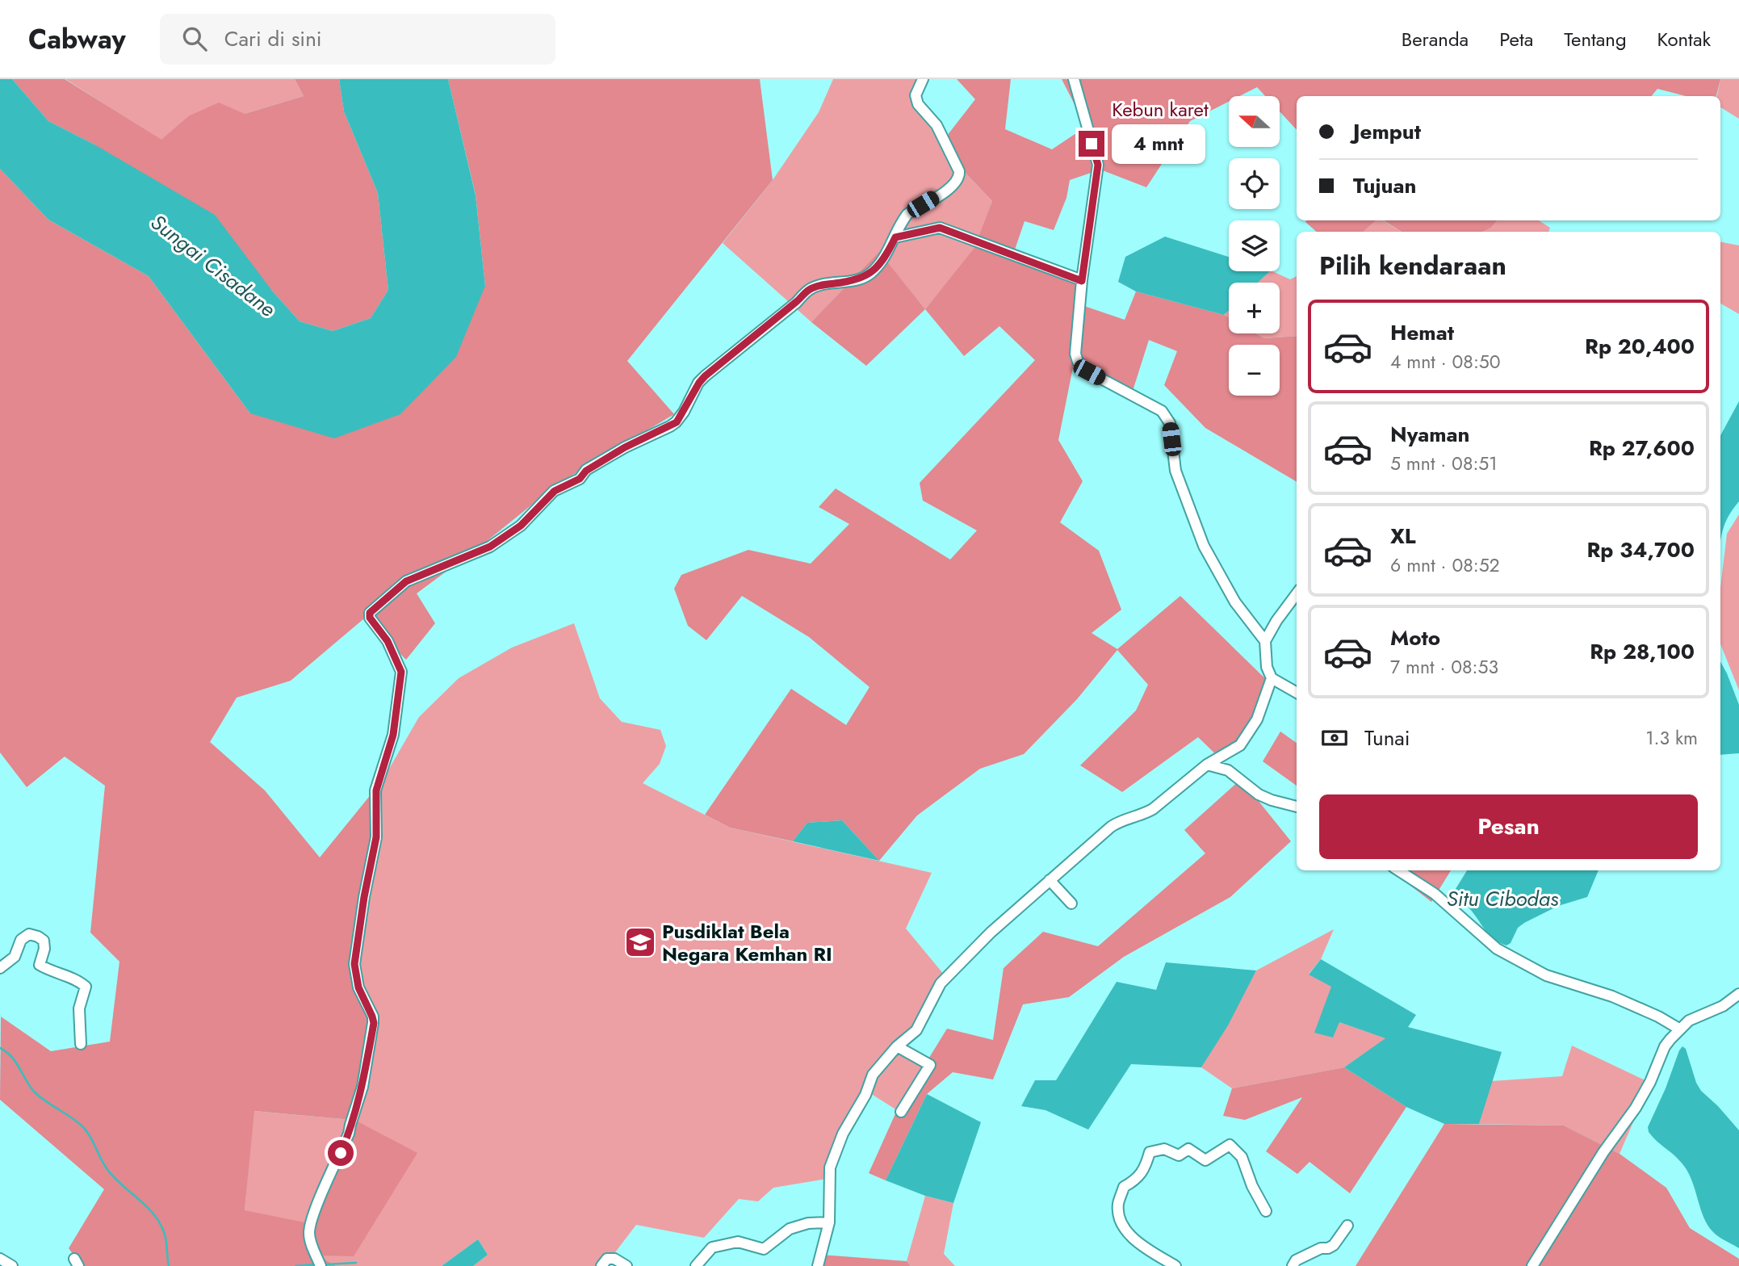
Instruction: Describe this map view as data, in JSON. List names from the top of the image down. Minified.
{"water":["Sungai Cisadane","Situ Cibodas"],"parks":["Kebun karet"],"places":{"school or university":["Pusdiklat Bela Negara Kemhan RI"]},"north":"left","page":{"header":"Cabway","search":"Cari di sini","nav":["Beranda","Peta","Tentang","Kontak"],"map_buttons":["+","−"],"banner":["Jemput","Tujuan"],"bubble":"4 mnt","heading":"Pilih kendaraan","list":[{"name":"Hemat","note":"4 mnt · 08:50","value":"Rp 20,400"},{"name":"Nyaman","note":"5 mnt · 08:51","value":"Rp 27,600"},{"name":"XL","note":"6 mnt · 08:52","value":"Rp 34,700"},{"name":"Moto","note":"7 mnt · 08:53","value":"Rp 28,100"}],"pay":["Tunai","1.3 km"],"buttons":"Pesan"}}
